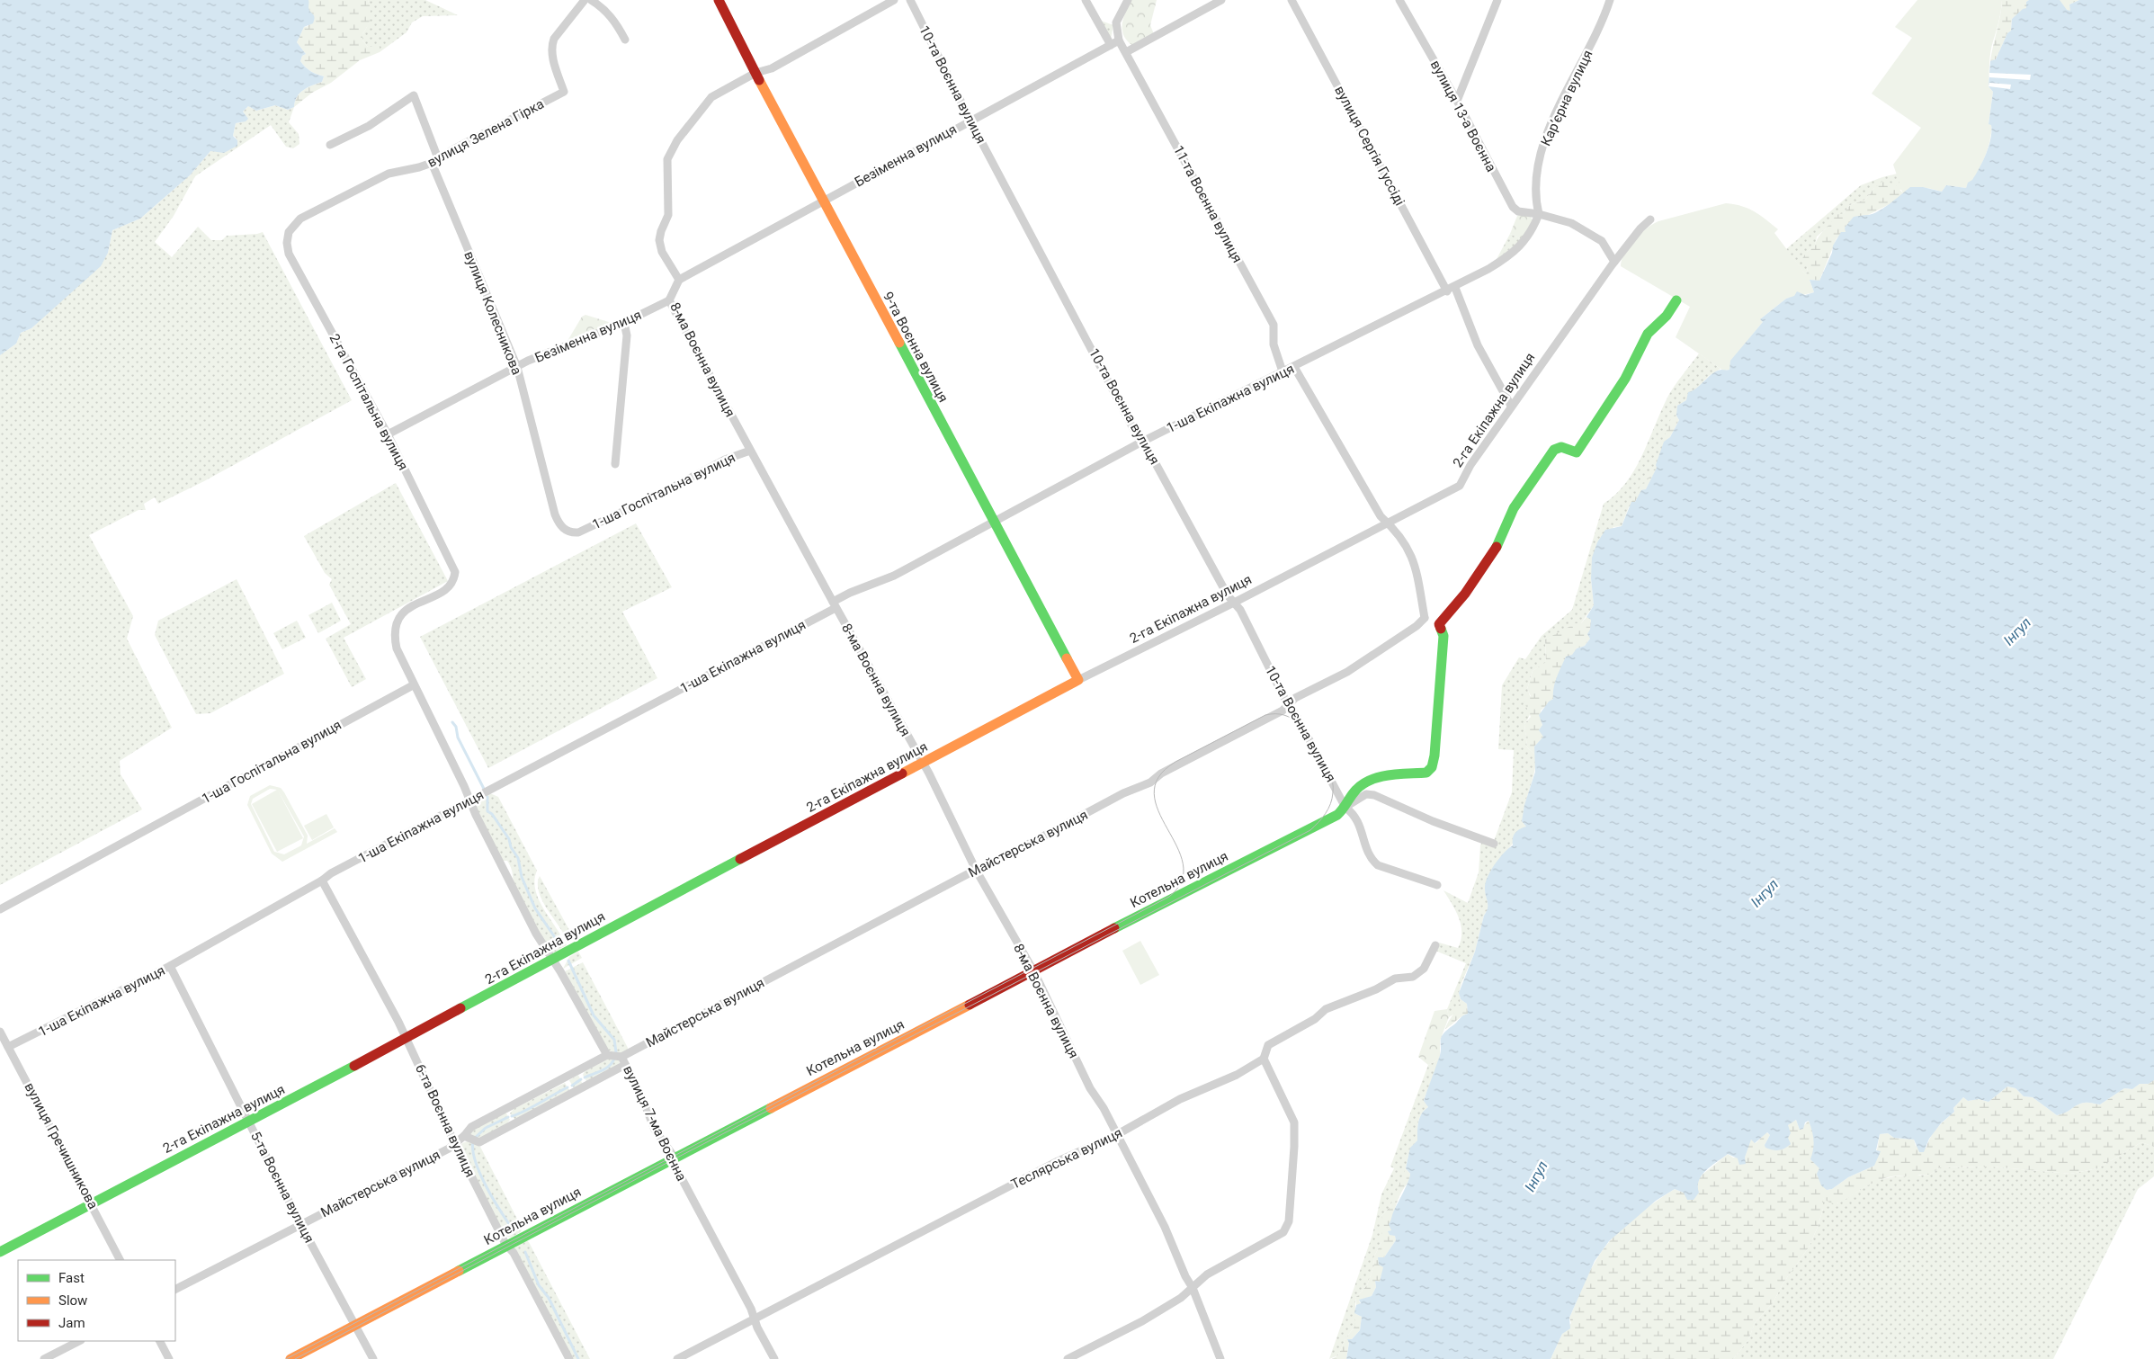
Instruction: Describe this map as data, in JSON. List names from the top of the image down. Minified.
{"streets":{"street":["10-та Воєнна вулиця","Карʼєрна вулиця","вулиця 13-а Воєнна","вулиця Зелена Гірка","вулиця Сергія Гуссіді","Безіменна вулиця","11-та Воєнна вулиця","вулиця Колесникова","9-та Воєнна вулиця","8-ма Воєнна вулиця","1-ша Екіпажна вулиця","2-га Госпітальна вулиця","2-га Екіпажна вулиця","1-ша Госпітальна вулиця","Майстерська вулиця","Котельна вулиця","6-та Воєнна вулиця","вулиця 7-ма Воєнна","вулиця Гречишникова","Теслярська вулиця","5-та Воєнна вулиця"]},"crossings":[["10-та Воєнна вулиця","Безіменна вулиця"],["10-та Воєнна вулиця","1-ша Екіпажна вулиця"],["10-та Воєнна вулиця","2-га Екіпажна вулиця"],["10-та Воєнна вулиця","Майстерська вулиця"],["10-та Воєнна вулиця","Котельна вулиця"],["Карʼєрна вулиця","вулиця 13-а Воєнна"],["Карʼєрна вулиця","1-ша Екіпажна вулиця"],["вулиця 13-а Воєнна","1-ша Екіпажна вулиця"],["вулиця Зелена Гірка","вулиця Колесникова"],["вулиця Зелена Гірка","2-га Госпітальна вулиця"],["вулиця Сергія Гуссіді","1-ша Екіпажна вулиця"],["вулиця Сергія Гуссіді","2-га Екіпажна вулиця"],["Безіменна вулиця","11-та Воєнна вулиця"],["Безіменна вулиця","вулиця Колесникова"],["Безіменна вулиця","9-та Воєнна вулиця"],["Безіменна вулиця","8-ма Воєнна вулиця"],["Безіменна вулиця","2-га Госпітальна вулиця"],["11-та Воєнна вулиця","1-ша Екіпажна вулиця"],["вулиця Колесникова","1-ша Госпітальна вулиця"],["9-та Воєнна вулиця","8-ма Воєнна вулиця"],["9-та Воєнна вулиця","1-ша Екіпажна вулиця"],["9-та Воєнна вулиця","2-га Екіпажна вулиця"],["8-ма Воєнна вулиця","1-ша Екіпажна вулиця"],["8-ма Воєнна вулиця","2-га Екіпажна вулиця"],["8-ма Воєнна вулиця","1-ша Госпітальна вулиця"],["8-ма Воєнна вулиця","Майстерська вулиця"],["8-ма Воєнна вулиця","Котельна вулиця"],["8-ма Воєнна вулиця","Теслярська вулиця"],["1-ша Екіпажна вулиця","6-та Воєнна вулиця"],["1-ша Екіпажна вулиця","вулиця 7-ма Воєнна"],["1-ша Екіпажна вулиця","вулиця Гречишникова"],["1-ша Екіпажна вулиця","5-та Воєнна вулиця"],["2-га Госпітальна вулиця","1-ша Госпітальна вулиця"],["2-га Госпітальна вулиця","вулиця 7-ма Воєнна"],["2-га Екіпажна вулиця","6-та Воєнна вулиця"],["2-га Екіпажна вулиця","вулиця 7-ма Воєнна"],["2-га Екіпажна вулиця","вулиця Гречишникова"],["2-га Екіпажна вулиця","5-та Воєнна вулиця"],["1-ша Госпітальна вулиця","вулиця 7-ма Воєнна"],["Майстерська вулиця","6-та Воєнна вулиця"],["Майстерська вулиця","вулиця 7-ма Воєнна"],["Майстерська вулиця","5-та Воєнна вулиця"],["Котельна вулиця","6-та Воєнна вулиця"],["Котельна вулиця","вулиця 7-ма Воєнна"],["Котельна вулиця","5-та Воєнна вулиця"],["вулиця 7-ма Воєнна","Теслярська вулиця"]],"water":["Інгул"],"legend":["Fast","Slow","Jam"]}
